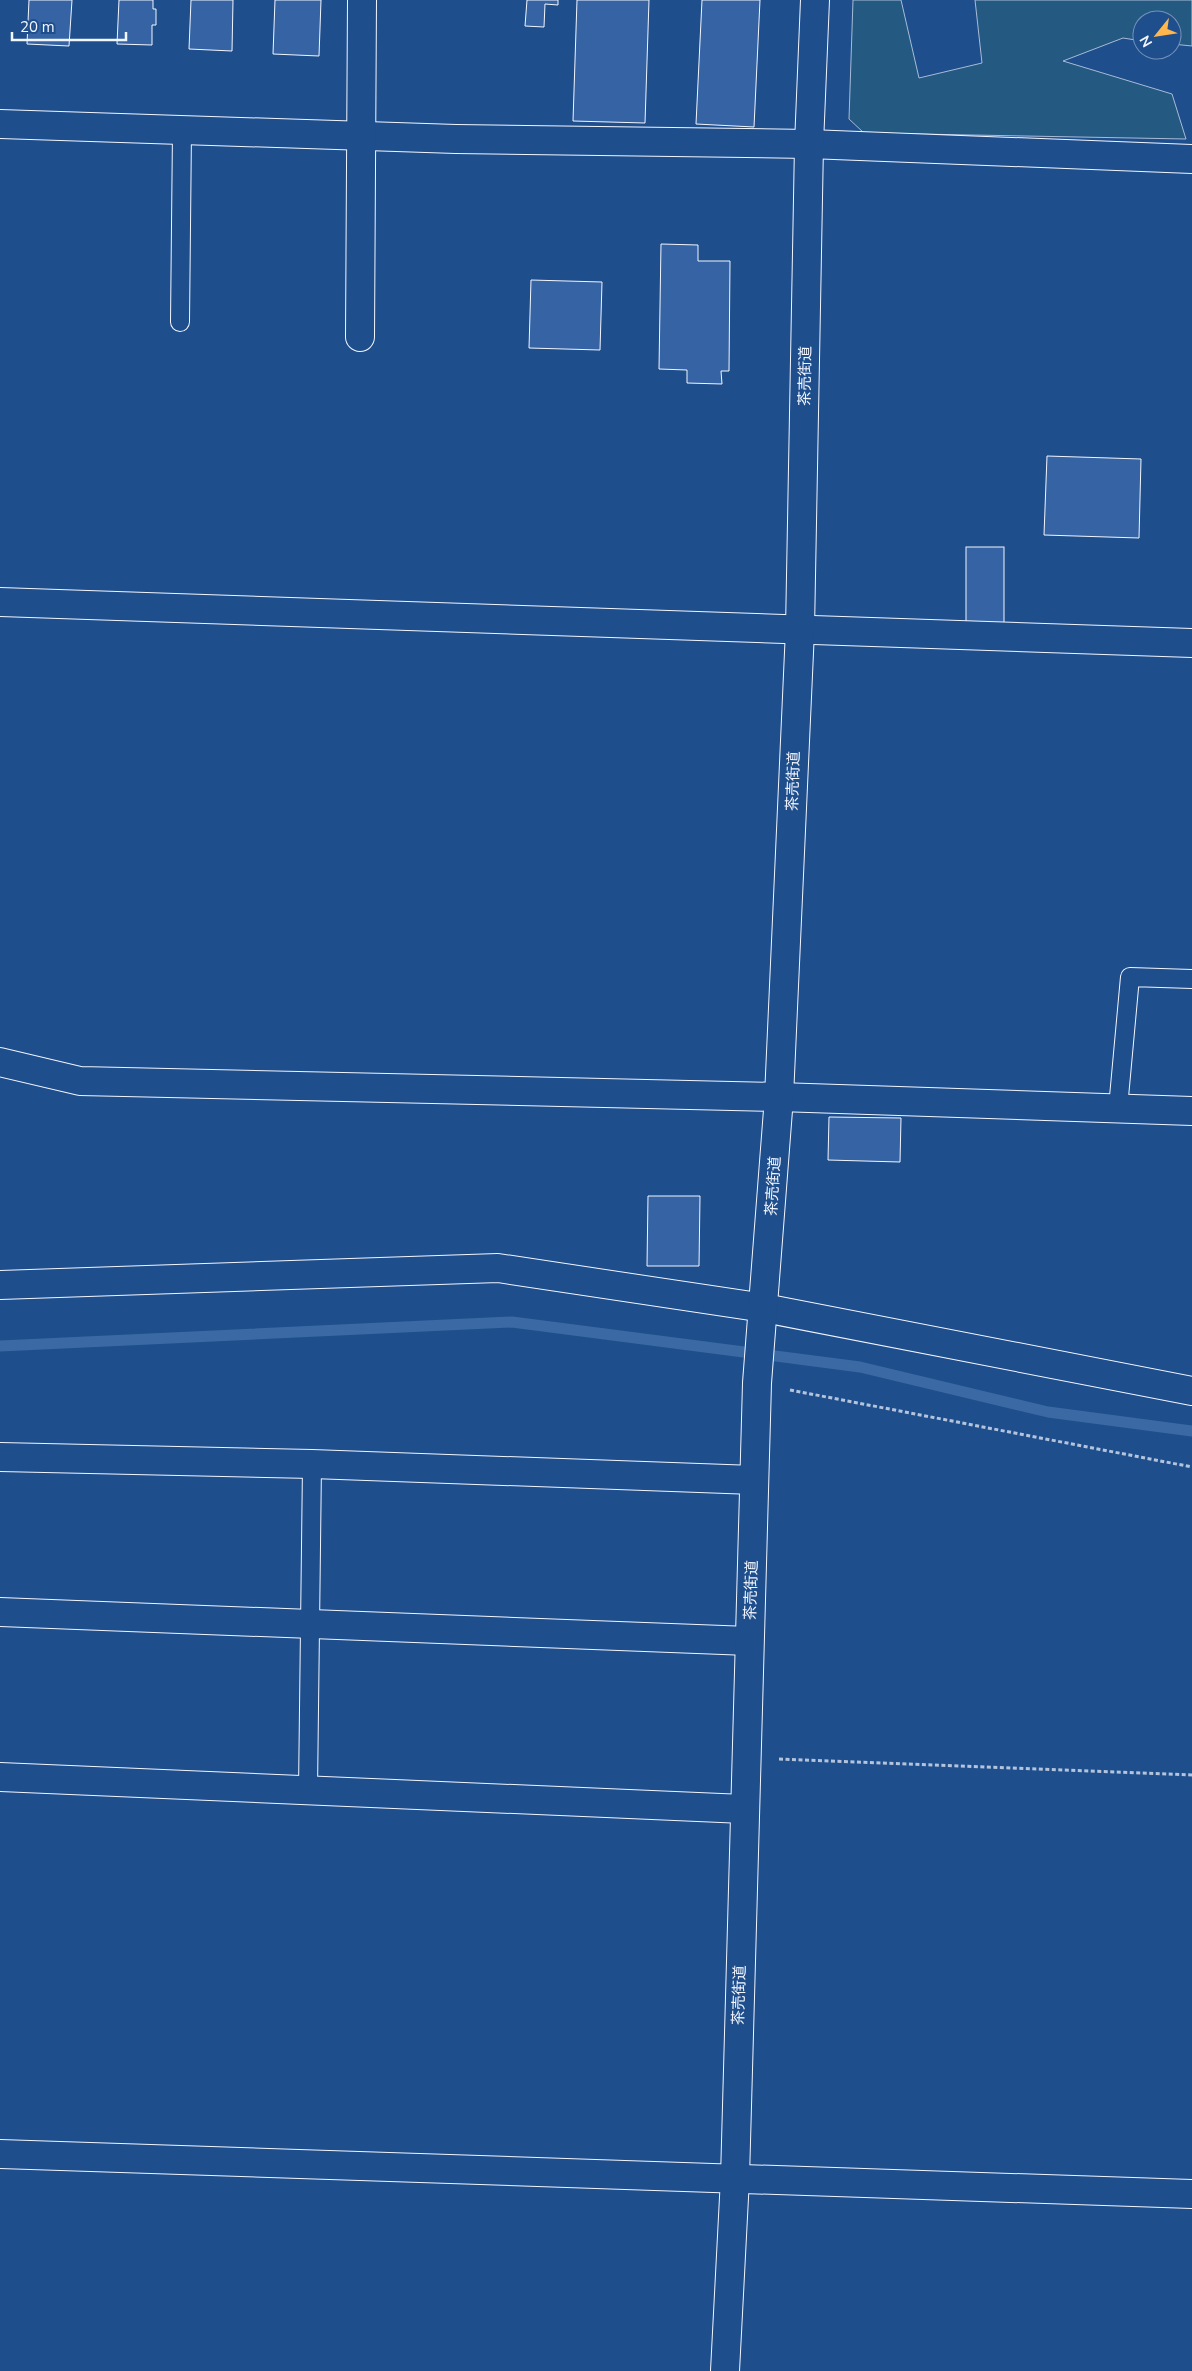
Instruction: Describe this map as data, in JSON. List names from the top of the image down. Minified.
{"streets":{"street":["茶売街道"]},"scale_bar":"20 m","north":"bottom left"}
